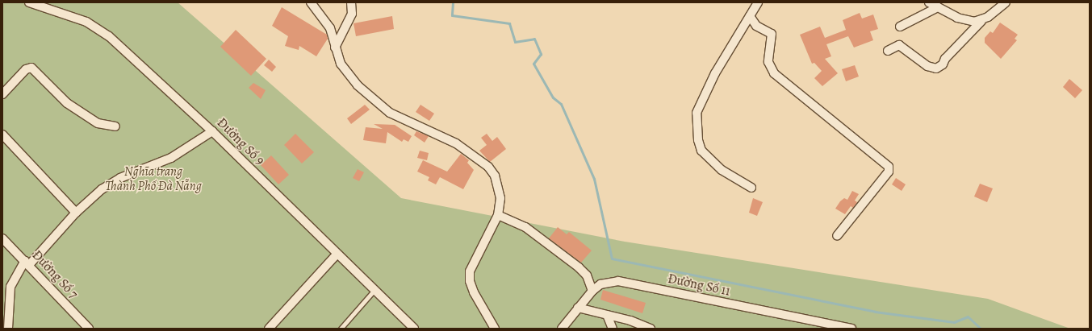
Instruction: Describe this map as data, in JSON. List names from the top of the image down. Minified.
{"streets":{"street":["Đường Số 9","Đường Số 7","Đường Số 11"]},"parks":["Nghĩa trang Thành Phố Đà Nẵng"]}
